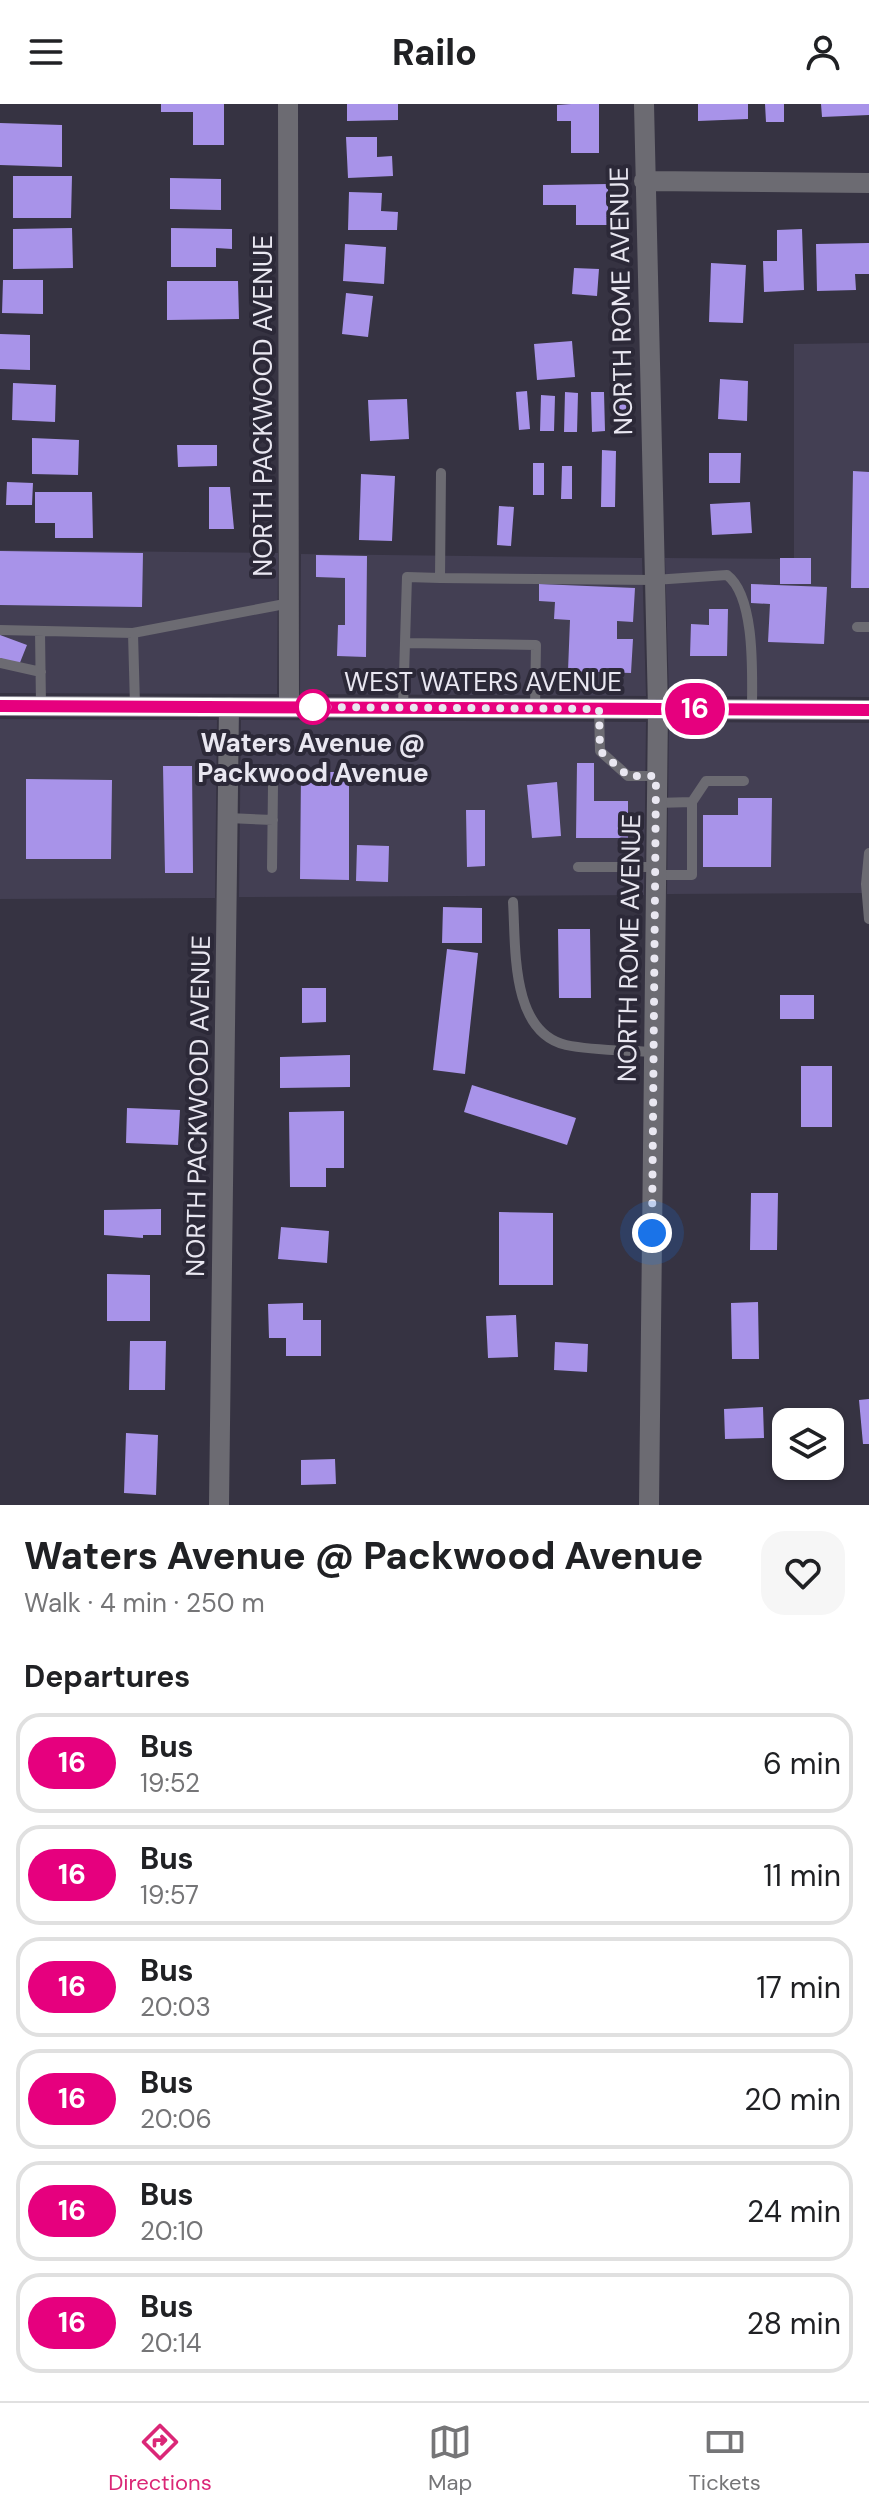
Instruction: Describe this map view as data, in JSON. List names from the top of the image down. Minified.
{"streets":{"main road":["WEST WATERS AVENUE"],"street":["NORTH ROME AVENUE","NORTH PACKWOOD AVENUE"]},"crossings":[["NORTH ROME AVENUE","WEST WATERS AVENUE"],["NORTH PACKWOOD AVENUE","WEST WATERS AVENUE"]],"places":["Waters Avenue @ Packwood Avenue"],"lines":["bus line 16"],"page":{"header":"Railo","on_map":"16","heading":[["Waters Avenue @ Packwood Avenue","Walk · 4 min · 250 m"],"Departures"],"list":[{"mark":"16","name":"Bus","note":"19:52","value":"6 min"},{"mark":"16","name":"Bus","note":"19:57","value":"11 min"},{"mark":"16","name":"Bus","note":"20:03","value":"17 min"},{"mark":"16","name":"Bus","note":"20:06","value":"20 min"},{"mark":"16","name":"Bus","note":"20:10","value":"24 min"},{"mark":"16","name":"Bus","note":"20:14","value":"28 min"}],"tabs":["Directions","Map","Tickets"]}}
